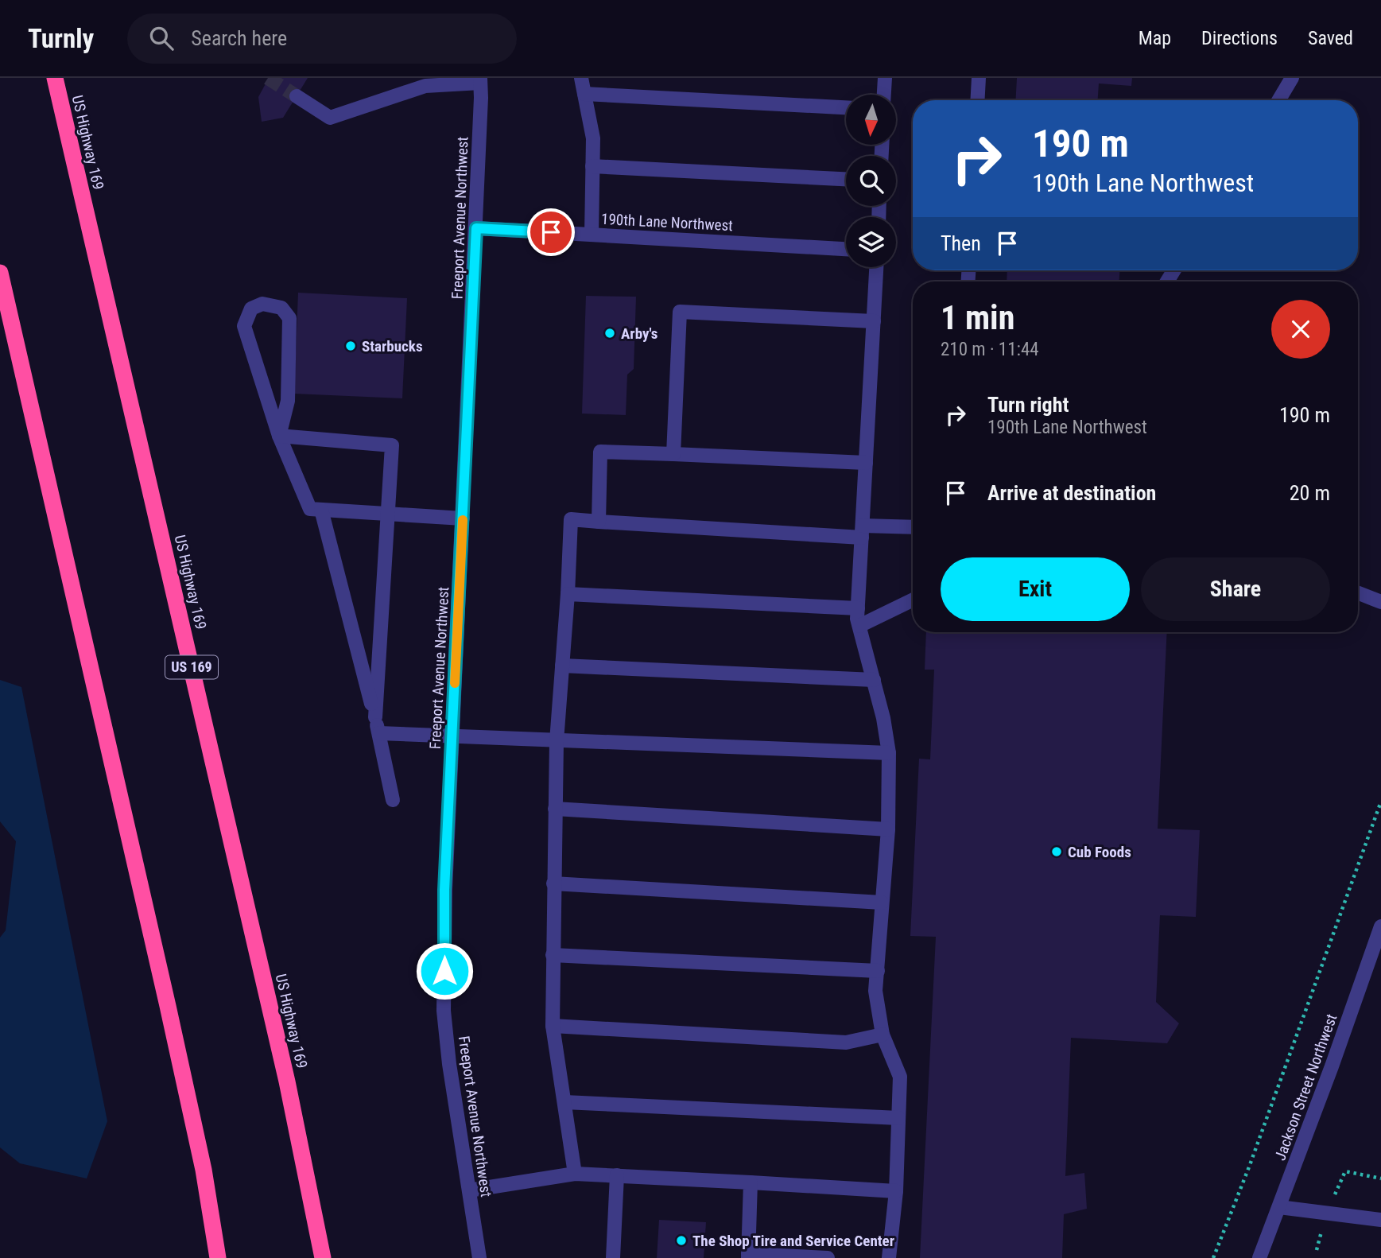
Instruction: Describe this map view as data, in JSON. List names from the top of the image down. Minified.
{"streets":{"highway":["US Highway 169","US 169"],"street":["Freeport Avenue Northwest","190th Lane Northwest","Jackson Street Northwest"]},"crossings":[["Freeport Avenue Northwest","190th Lane Northwest"]],"places":["Arby's","Starbucks","Cub Foods","The Shop Tire and Service Center"],"north":"bottom","page":{"header":"Turnly","search":"Search here","nav":["Map","Directions","Saved"],"turn":["190 m","190th Lane Northwest"],"then":"Then","heading":["1 min","210 m · 11:44"],"list":[{"name":"Turn right","note":"190th Lane Northwest","value":"190 m"},{"name":"Arrive at destination","value":"20 m"}],"buttons":["Exit","Share"]}}
